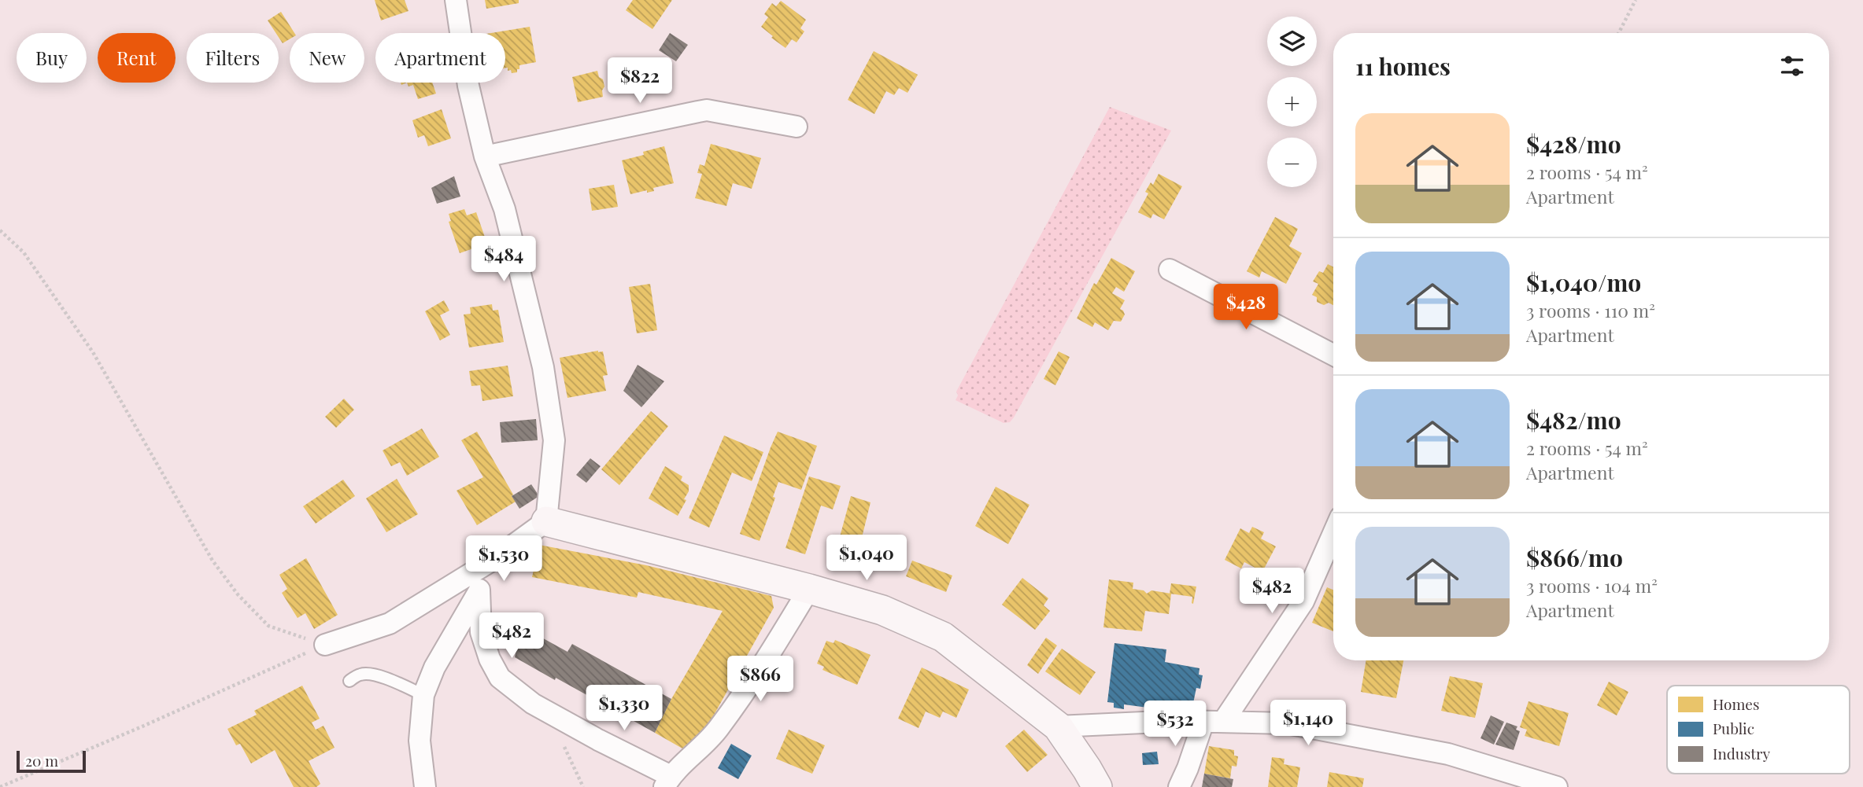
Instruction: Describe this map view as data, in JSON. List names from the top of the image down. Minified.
{"legend":["Homes","Public","Industry"],"scale_bar":"20 m","page":{"map_buttons":["+","−"],"chip":["Buy","Rent","Filters","New","Apartment"],"heading":"11 homes","price":["$822","$484","$428","$1,040","$1,530","$482","$482","$866","$1,330","$1,140","$532"],"list":[{"name":"$428/mo","note":"2 rooms · 54 m² · Apartment"},{"name":"$1,040/mo","note":"3 rooms · 110 m² · Apartment"},{"name":"$482/mo","note":"2 rooms · 54 m² · Apartment"},{"name":"$866/mo","note":"3 rooms · 104 m² · Apartment"}],"scale":"20 m"}}
